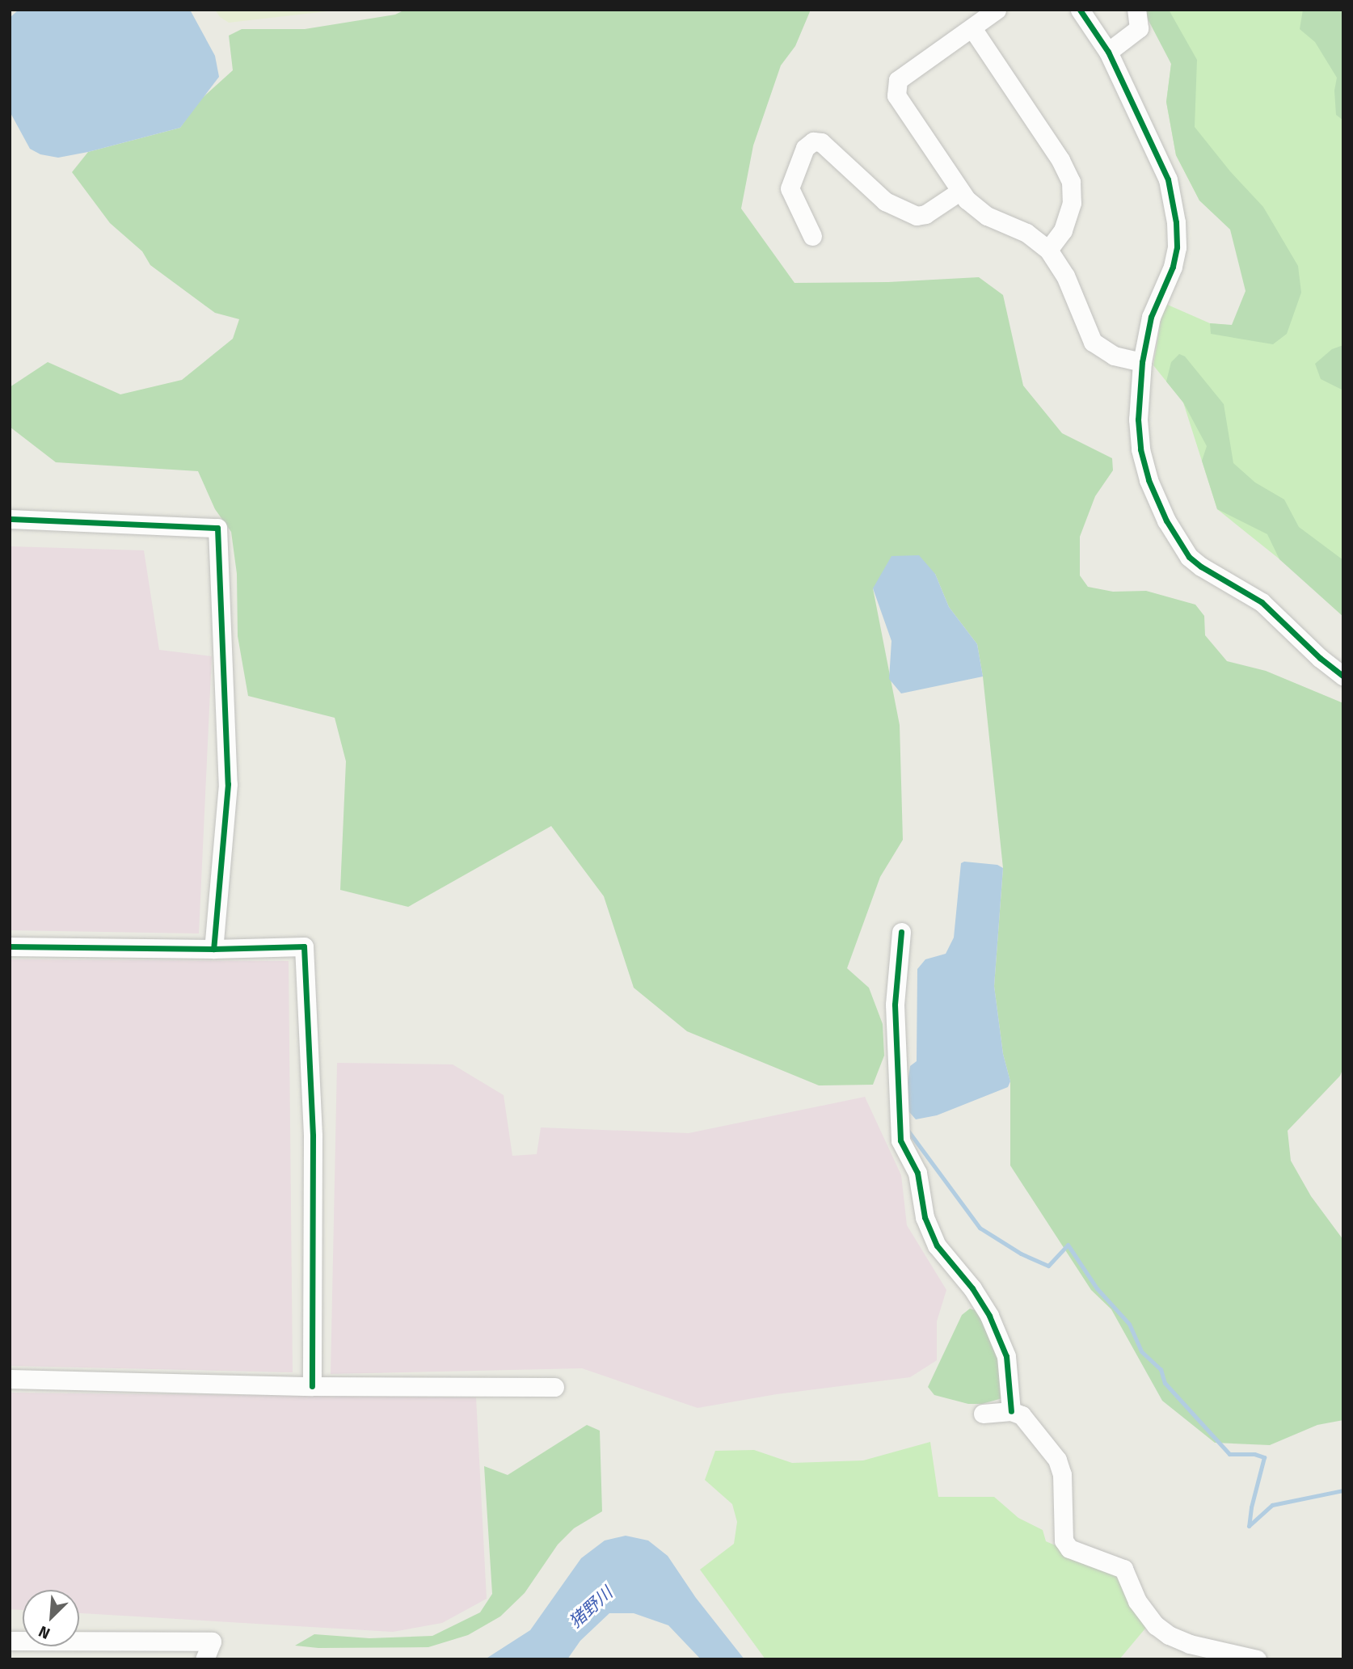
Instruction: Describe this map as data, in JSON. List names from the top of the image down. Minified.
{"water":["猪野川"],"north":"bottom left"}
